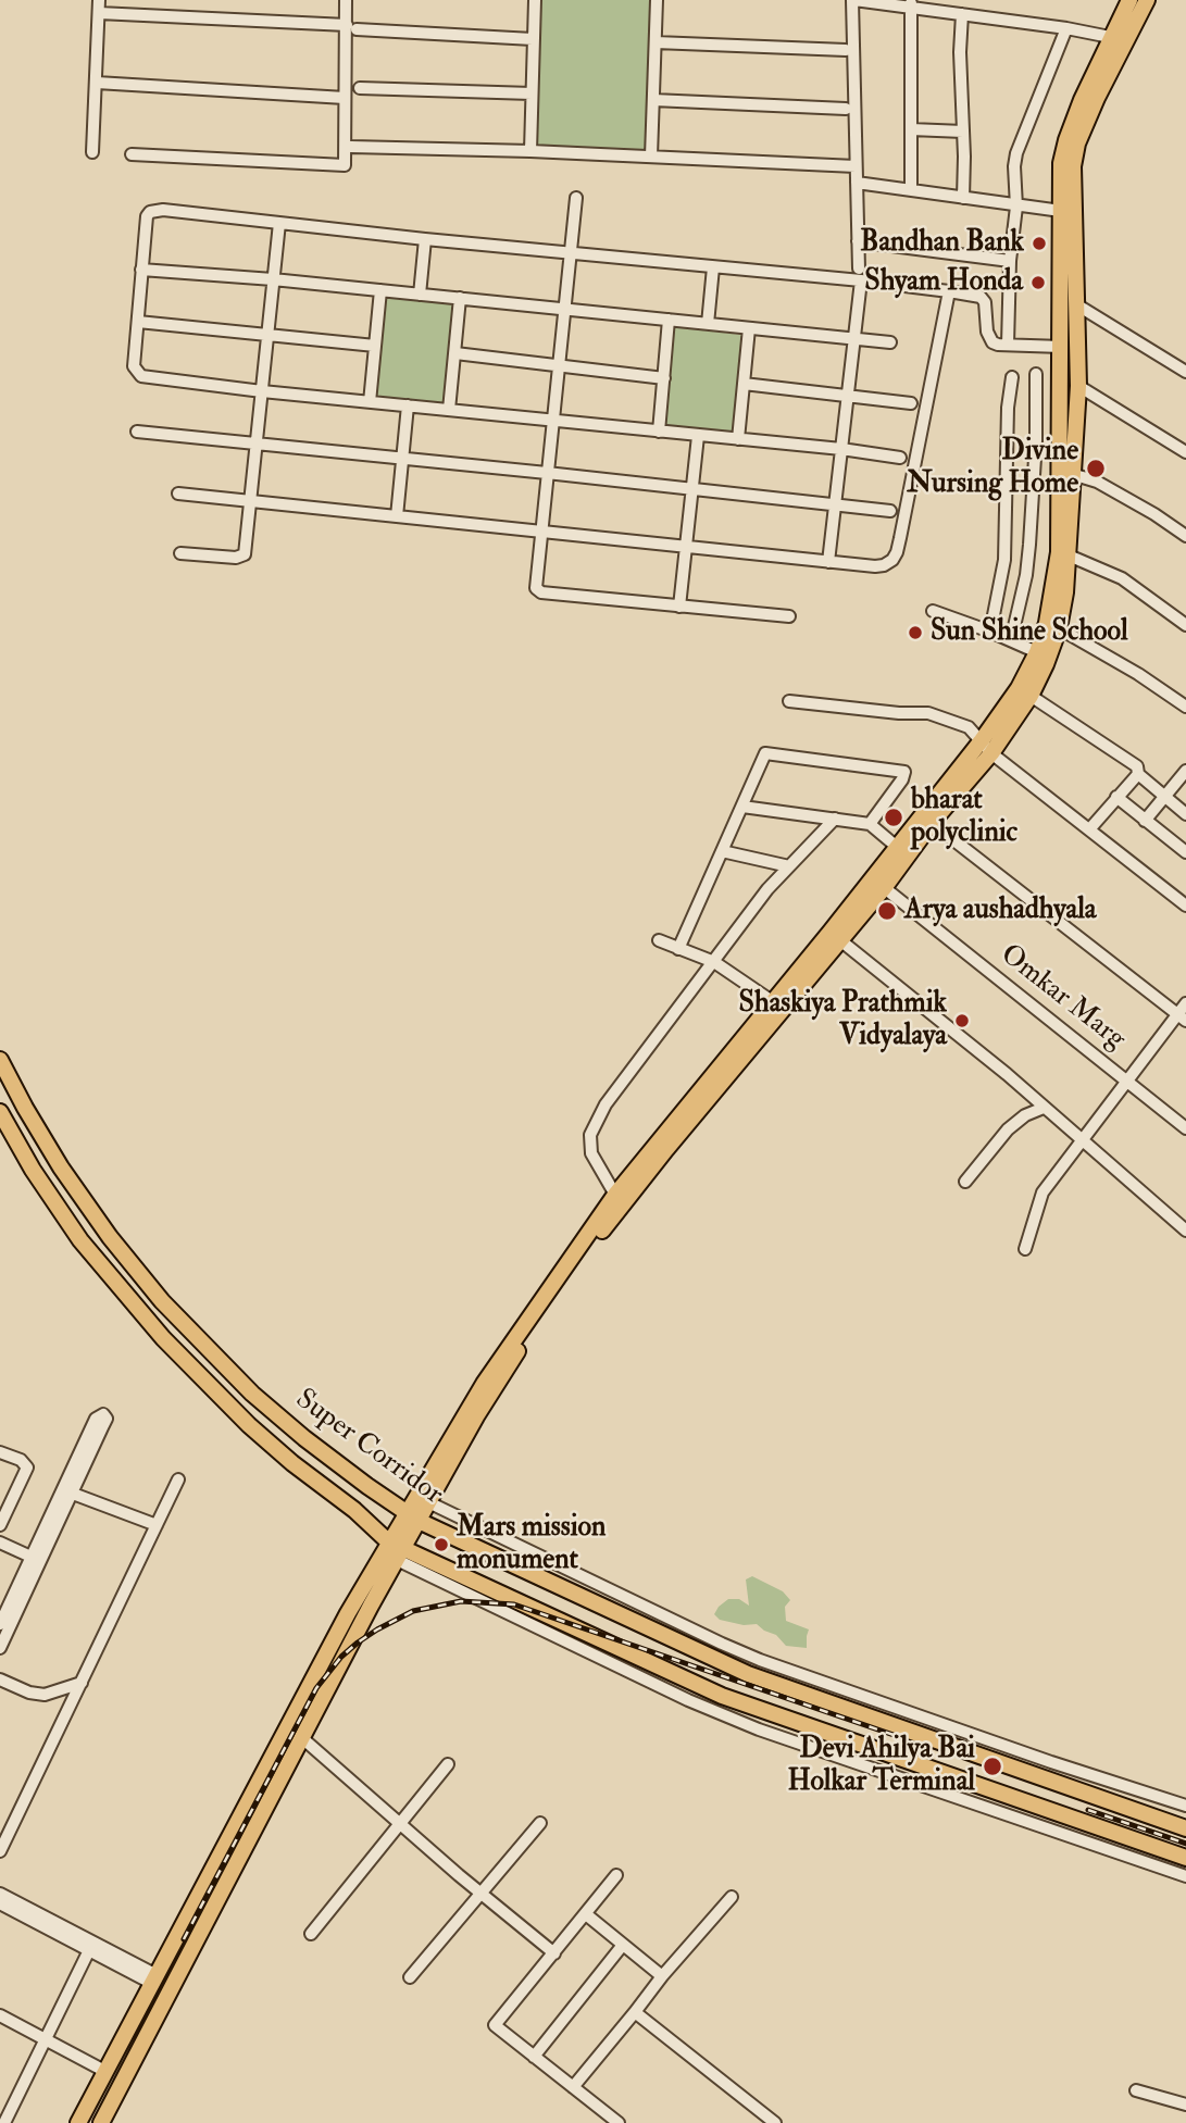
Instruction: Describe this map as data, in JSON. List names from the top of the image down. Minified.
{"streets":{"main road":["Super Corridor"],"street":["Omkar Marg"]},"places":["Bandhan Bank","Shyam Honda","Divine Nursing Home","Sun Shine School","bharat polyclinic","Arya aushadhyala","Shaskiya Prathmik Vidyalaya","Mars mission monument","Devi Ahilya Bai Holkar Terminal"]}
